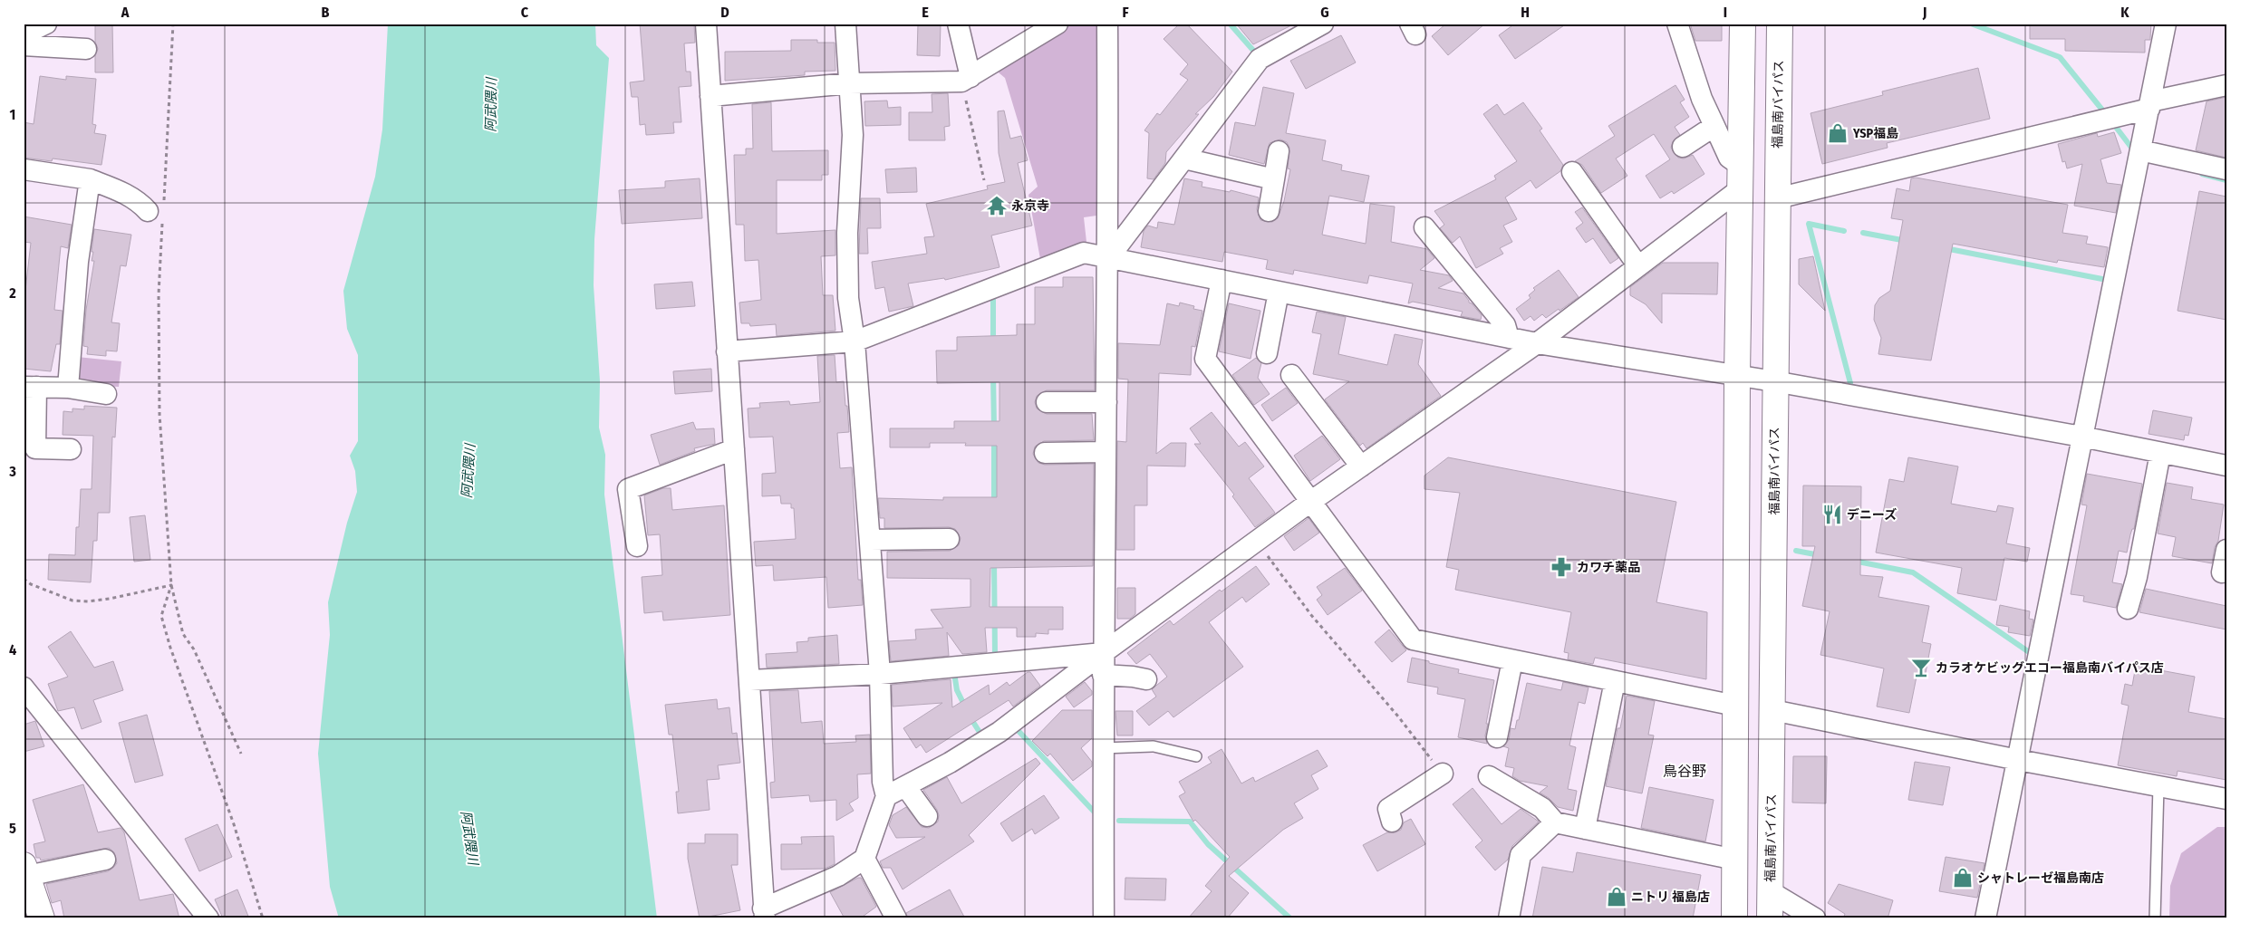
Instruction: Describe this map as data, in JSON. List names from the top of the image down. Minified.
{"streets":{"main road":["福島南バイパス"]},"districts":["鳥谷野"],"water":["阿武隈川"],"places":{"shop":["YSP福島","シャトレーゼ福島南店","ニトリ 福島店"],"temple":["永京寺"],"restaurant":["デニーズ"],"pharmacy":["カワチ薬品"],"bar":["カラオケビッグエコー福島南バイパス店"]},"grid":{"columns":["A","B","C","D","E","F","G","H","I","J","K"],"rows":["1","2","3","4","5"]}}
